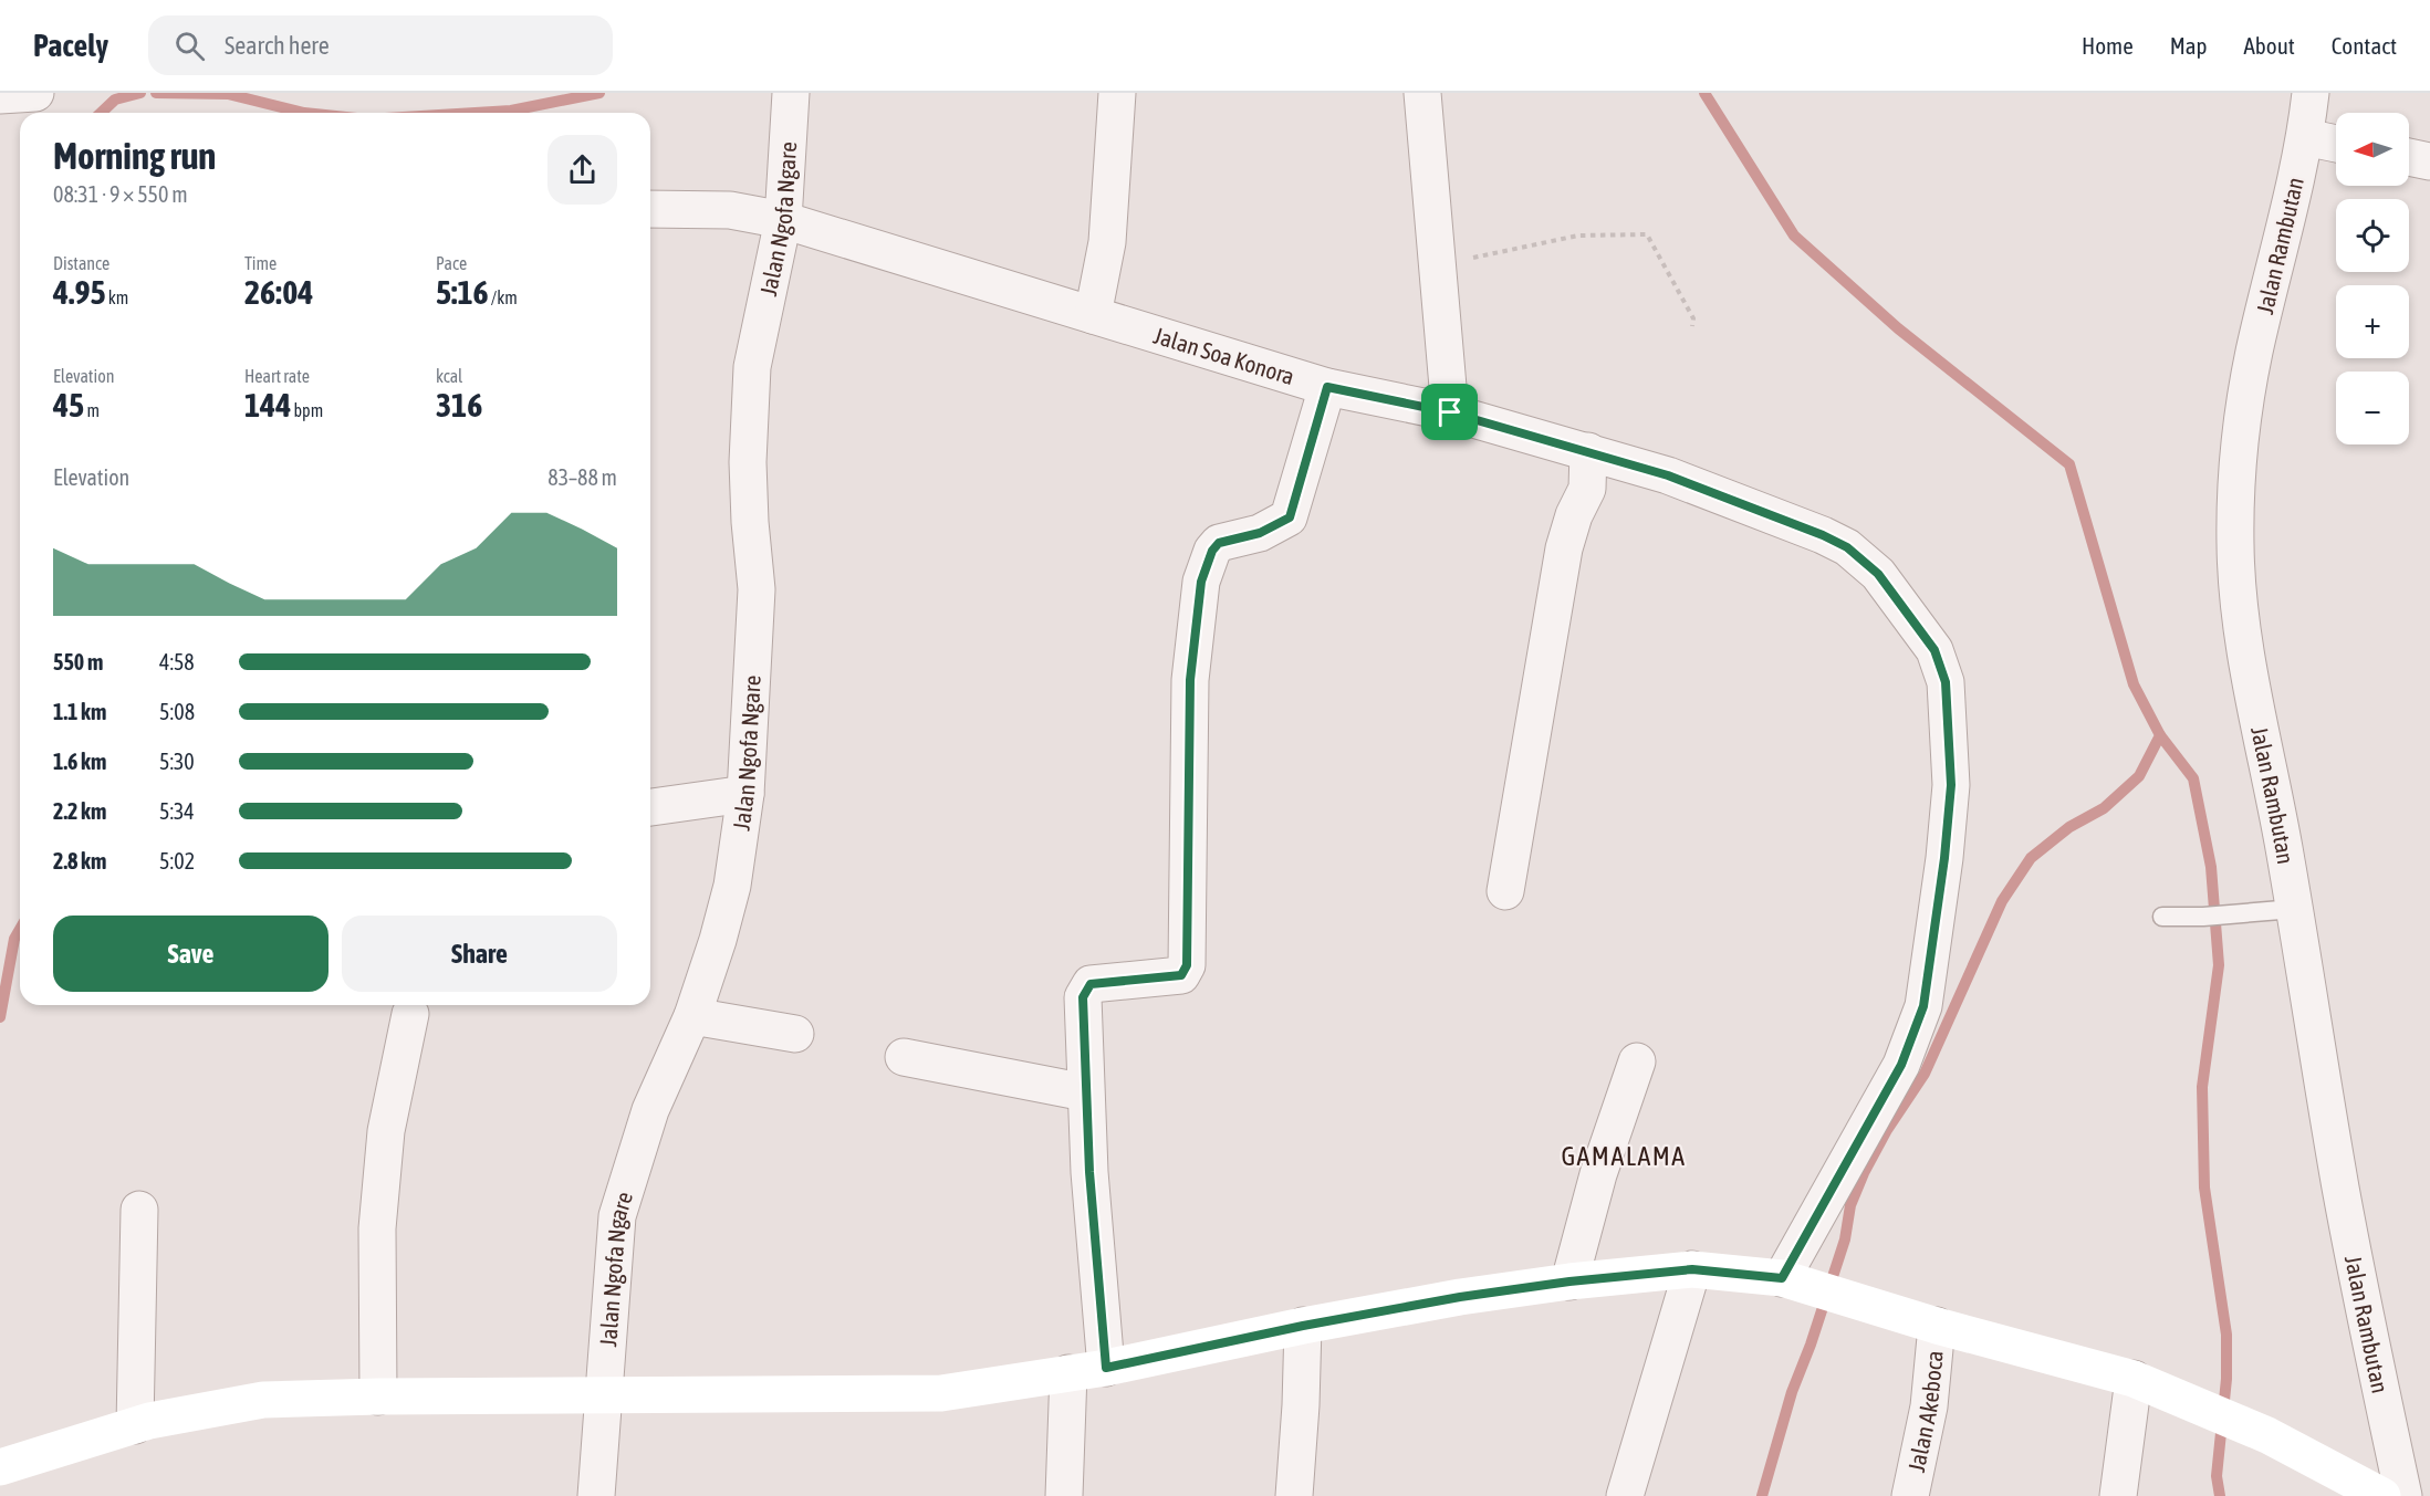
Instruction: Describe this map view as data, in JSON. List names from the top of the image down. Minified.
{"streets":{"street":["Jalan Ngofa Ngare","Jalan Rambutan","Jalan Soa Konora","Jalan Akeboca"]},"crossings":[["Jalan Ngofa Ngare","Jalan Soa Konora"]],"districts":["GAMALAMA"],"north":"left","page":{"header":"Pacely","search":"Search here","nav":["Home","Map","About","Contact"],"map_buttons":["+","−"],"heading":["Morning run","08:31 · 9 × 550 m"],"stats":[["Distance","4.95 km"],["Time","26:04"],["Pace","5:16 /km"],["Elevation","45 m"],["Heart rate","144 bpm"],["kcal","316"]],"chart":["Elevation","83–88 m"],"list":[{"name":"550 m","note":"4:58"},{"name":"1.1 km","note":"5:08"},{"name":"1.6 km","note":"5:30"},{"name":"2.2 km","note":"5:34"},{"name":"2.8 km","note":"5:02"}],"buttons":["Save","Share"]}}
